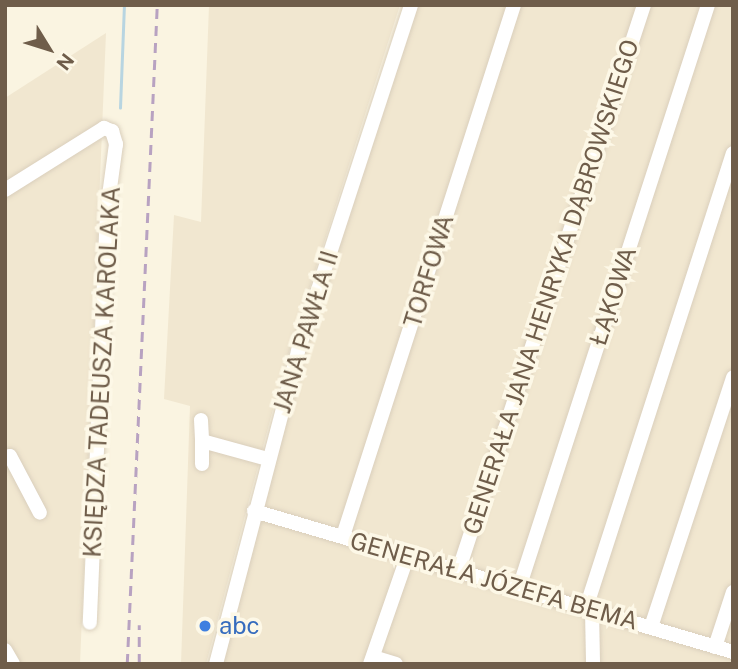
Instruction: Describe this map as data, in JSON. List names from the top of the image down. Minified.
{"streets":{"street":["TORFOWA","GENERAŁA JANA HENRYKA DĄBROWSKIEGO","ŁĄKOWA","JANA PAWŁA II","KSIĘDZA TADEUSZA KAROLAKA","GENERAŁA JÓZEFA BEMA"]},"crossings":[["TORFOWA","GENERAŁA JÓZEFA BEMA"],["GENERAŁA JANA HENRYKA DĄBROWSKIEGO","GENERAŁA JÓZEFA BEMA"],["ŁĄKOWA","GENERAŁA JÓZEFA BEMA"],["JANA PAWŁA II","GENERAŁA JÓZEFA BEMA"]],"places":["abc"],"north":"bottom right"}
